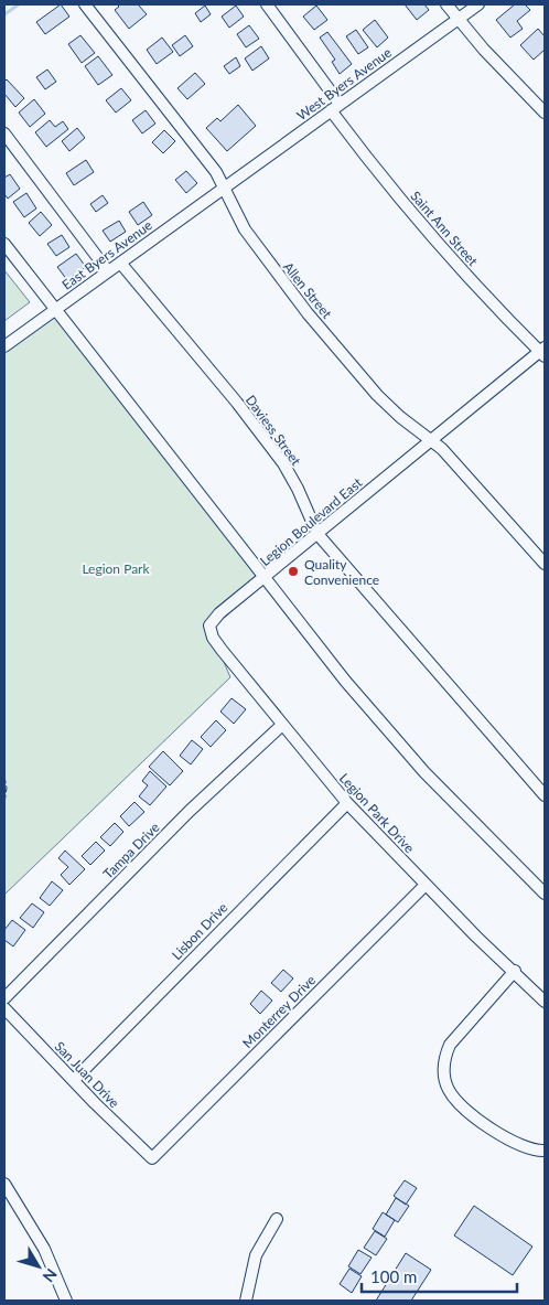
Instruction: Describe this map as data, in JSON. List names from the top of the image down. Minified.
{"streets":{"street":["West Byers Avenue","Saint Ann Street","East Byers Avenue","Allen Street","Daviess Street","Legion Boulevard East","Legion Park Drive","Tampa Drive","Lisbon Drive","Monterrey Drive","San Juan Drive"]},"crossings":[["West Byers Avenue","Saint Ann Street"],["West Byers Avenue","East Byers Avenue"],["West Byers Avenue","Allen Street"],["Saint Ann Street","Legion Boulevard East"],["East Byers Avenue","Allen Street"],["East Byers Avenue","Daviess Street"],["Allen Street","Legion Boulevard East"],["Daviess Street","Legion Boulevard East"],["Legion Boulevard East","Legion Park Drive"],["Legion Park Drive","Tampa Drive"],["Legion Park Drive","Lisbon Drive"],["Legion Park Drive","Monterrey Drive"],["Lisbon Drive","San Juan Drive"],["Monterrey Drive","San Juan Drive"]],"parks":["Legion Park"],"places":["Quality Convenience"],"scale_bar":"100 m","north":"bottom right"}
